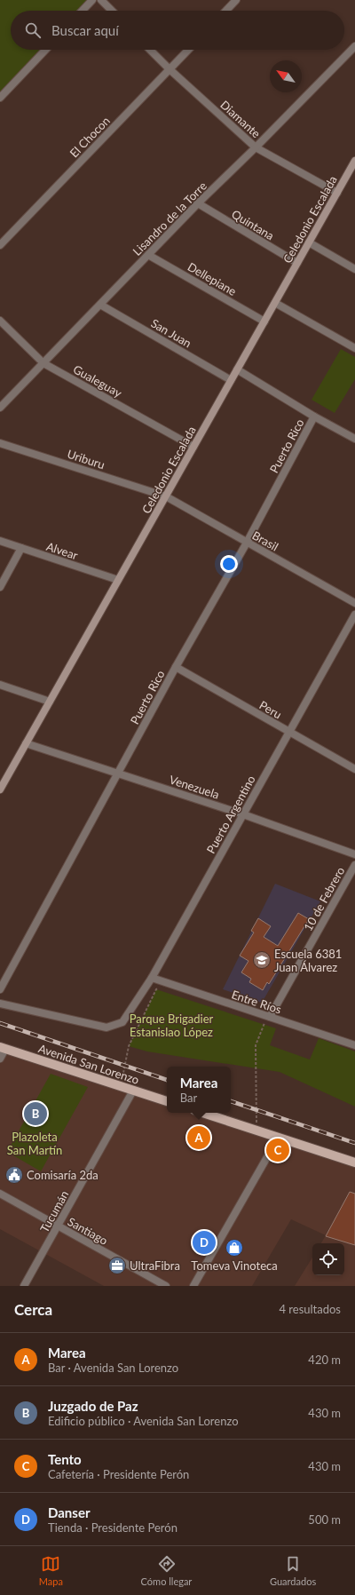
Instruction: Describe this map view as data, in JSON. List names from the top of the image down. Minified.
{"streets":{"main road":["Celedonio Escalada","Avenida San Lorenzo"],"street":["Diamante","El Chocon","Lisandro de la Torre","Quintana","Dellepiane","San Juan","Gualeguay","Puerto Rico","Uriburu","Brasil","Alvear","Peru","Venezuela","Puerto Argentino","10 de Febrero","Entre Ríos","Tucumán","Santiago"]},"crossings":[["Diamante","El Chocon"],["Diamante","Lisandro de la Torre"],["Diamante","Celedonio Escalada"],["Lisandro de la Torre","Quintana"],["Lisandro de la Torre","Dellepiane"],["Lisandro de la Torre","San Juan"],["Lisandro de la Torre","Gualeguay"],["Celedonio Escalada","Quintana"],["Celedonio Escalada","Dellepiane"],["Celedonio Escalada","San Juan"],["Celedonio Escalada","Gualeguay"],["Celedonio Escalada","Uriburu"],["Celedonio Escalada","Brasil"],["Celedonio Escalada","Alvear"],["Celedonio Escalada","Venezuela"],["Puerto Rico","Brasil"],["Puerto Rico","Peru"],["Puerto Rico","Venezuela"],["Uriburu","Brasil"],["Peru","Puerto Argentino"],["Venezuela","Puerto Argentino"],["Puerto Argentino","Entre Ríos"],["10 de Febrero","Entre Ríos"],["Avenida San Lorenzo","Tucumán"],["Tucumán","Santiago"]],"parks":["Parque Brigadier Estanislao López","Plazoleta San Martín"],"places":{"school or university":["Escuela 6381 Juan Álvarez"],"public building":["Comisaría 2da"],"shop":["Tomeva Vinoteca"],"office":["UltraFibra"]},"north":"top left","page":{"search":"Buscar aquí","popup":["Marea","Bar"],"pins":["B","A","C","D"],"heading":["Cerca","4 resultados"],"list":[{"mark":"A","name":"Marea","note":"Bar · Avenida San Lorenzo","value":"420 m"},{"mark":"B","name":"Juzgado de Paz","note":"Edificio público · Avenida San Lorenzo","value":"430 m"},{"mark":"C","name":"Tento","note":"Cafetería · Presidente Perón","value":"430 m"},{"mark":"D","name":"Danser","note":"Tienda · Presidente Perón","value":"500 m"}],"nav":["Mapa","Cómo llegar","Guardados"]}}
